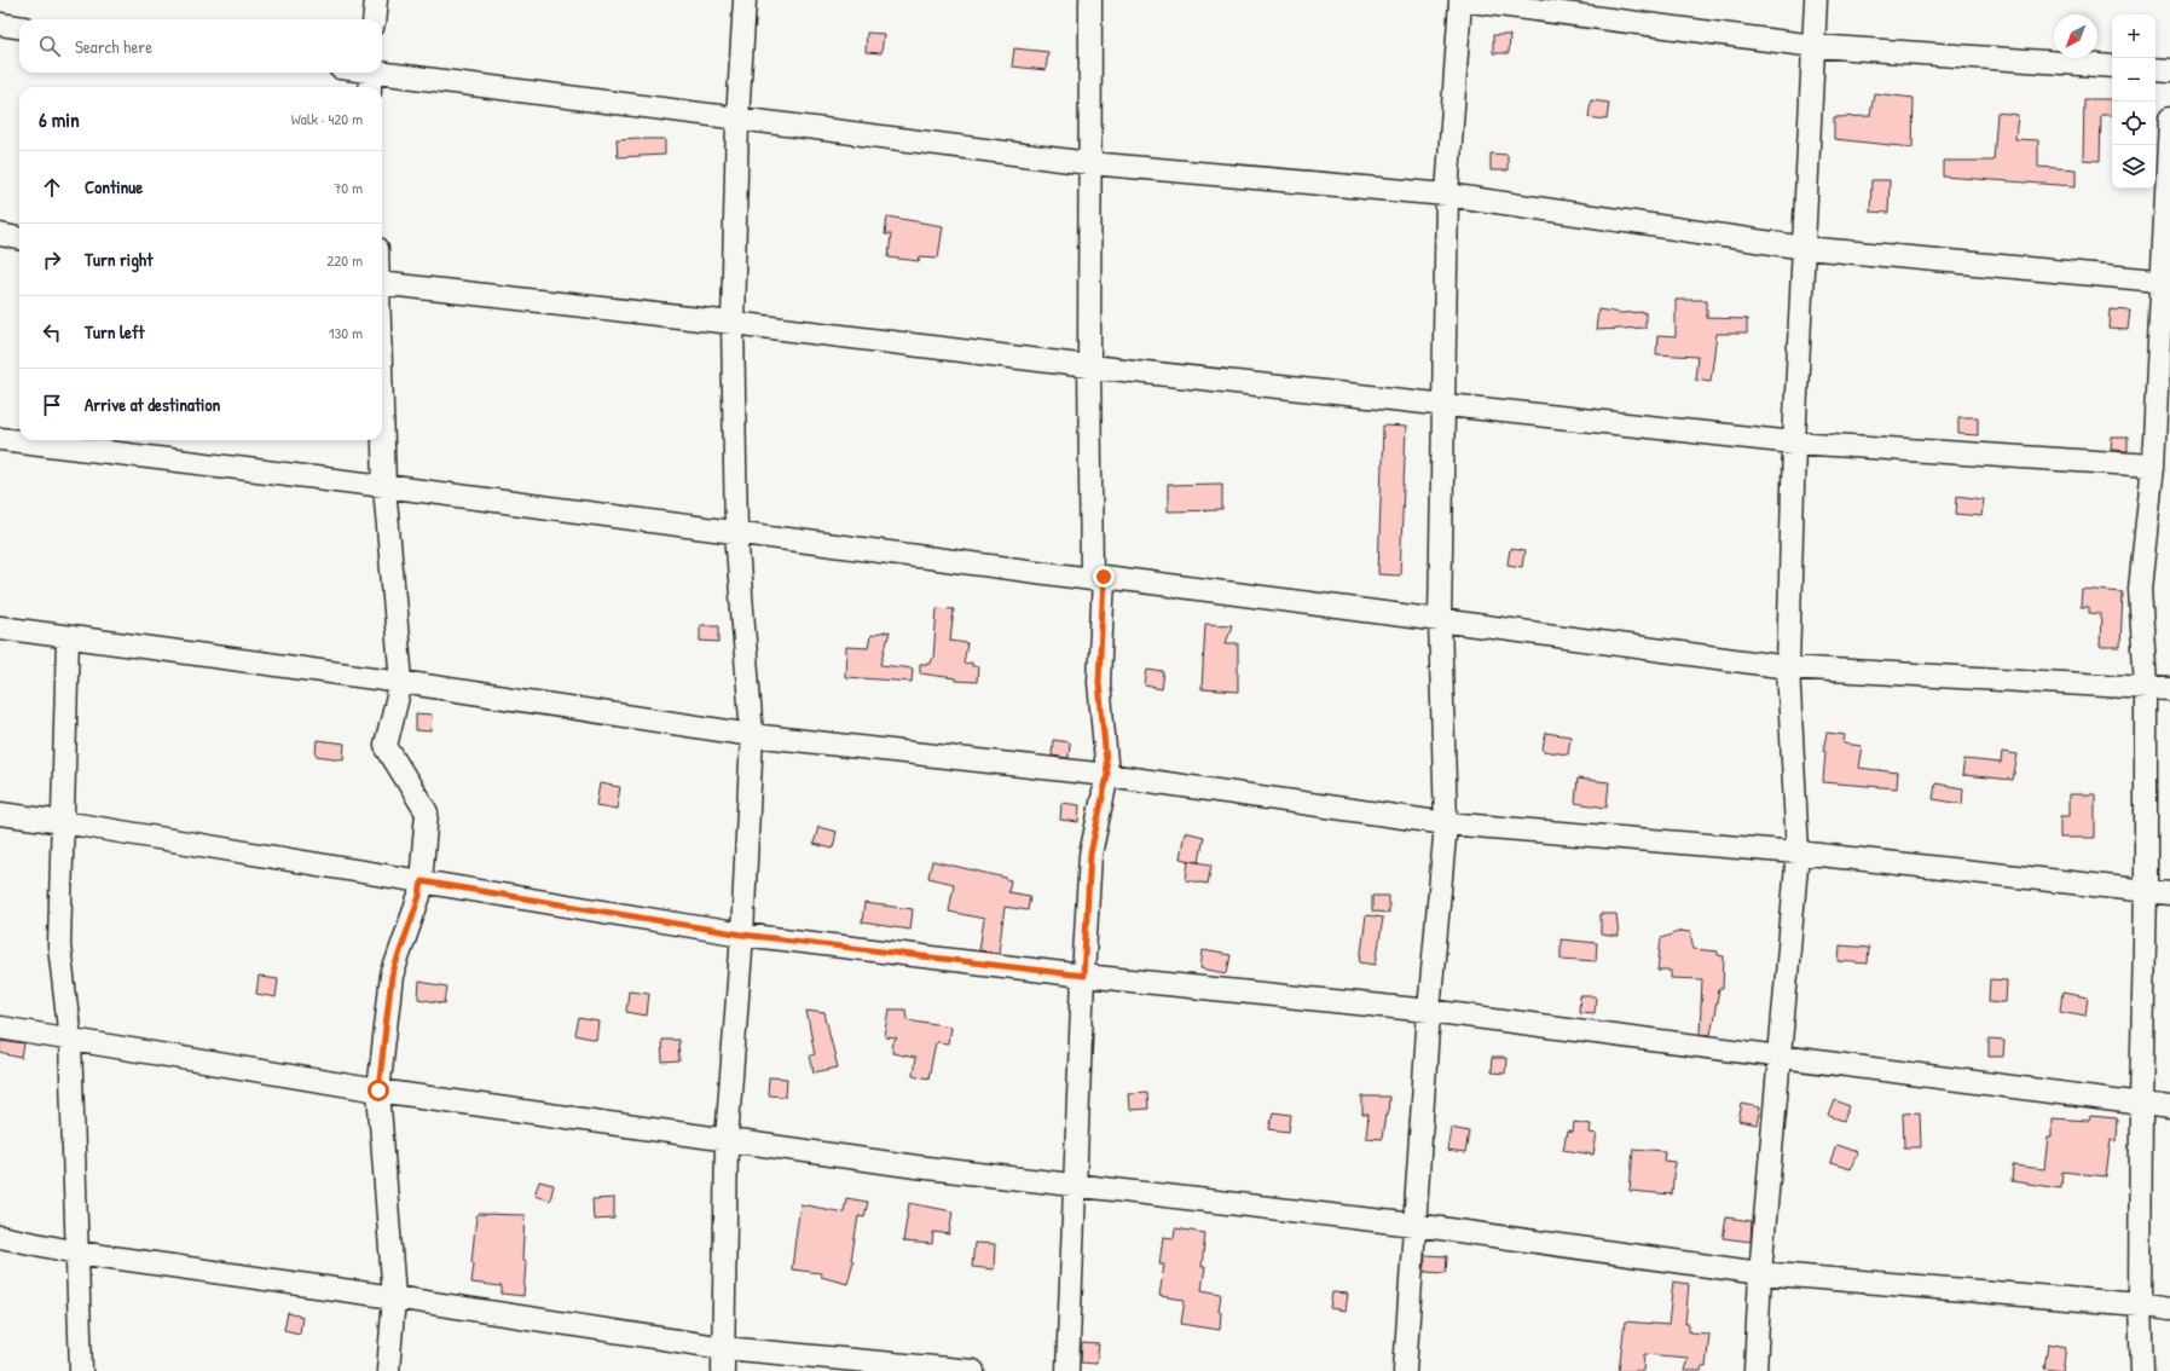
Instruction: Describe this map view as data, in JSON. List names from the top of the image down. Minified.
{"north":"bottom left","page":{"map_buttons":["+","−"],"search":"Search here","heading":["6 min","Walk · 420 m"],"list":[["Continue","70 m"],["Turn right","220 m"],["Turn left","130 m"],"Arrive at destination"]}}
